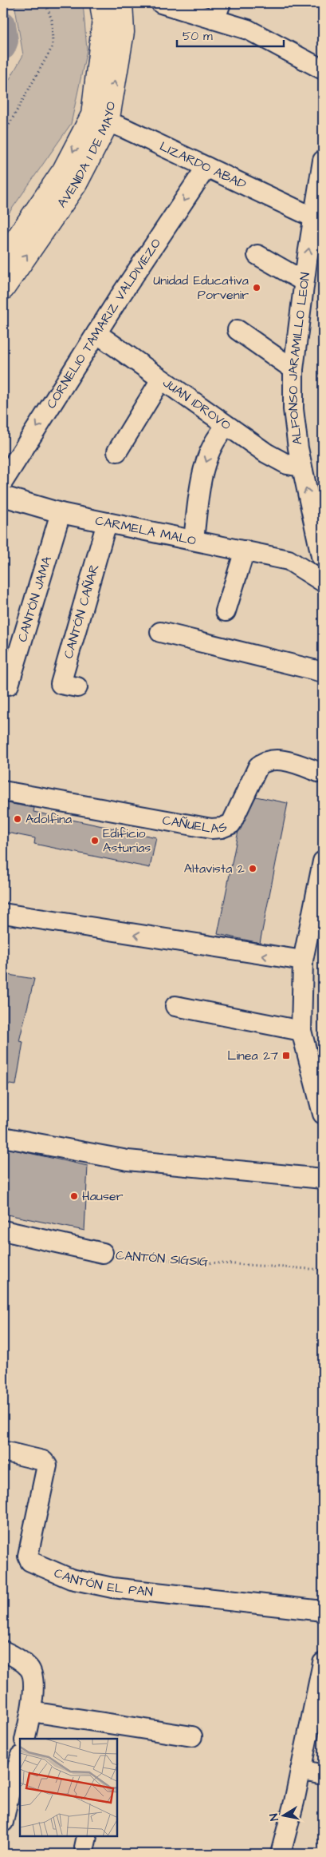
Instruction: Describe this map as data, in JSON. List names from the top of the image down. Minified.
{"streets":{"main road":["AVENIDA 1 DE MAYO"],"street":["LIZARDO ABAD","CORNELIO TAMARIZ VALDIVIEZO","ALFONSO JARAMILLO LEON","JUAN IDROVO","CARMELA MALO","CANTÓN JAMA","CANTÓN CAÑAR","CAÑUELAS","CANTÓN SIGSIG","CANTÓN EL PAN"]},"crossings":[["AVENIDA 1 DE MAYO","LIZARDO ABAD"],["LIZARDO ABAD","CORNELIO TAMARIZ VALDIVIEZO"],["LIZARDO ABAD","ALFONSO JARAMILLO LEON"],["CORNELIO TAMARIZ VALDIVIEZO","JUAN IDROVO"],["ALFONSO JARAMILLO LEON","JUAN IDROVO"],["ALFONSO JARAMILLO LEON","CARMELA MALO"],["CARMELA MALO","CANTÓN JAMA"],["CARMELA MALO","CANTÓN CAÑAR"]],"places":{"other":["Unidad Educativa Porvenir","Adolfina","Edificio Asturias","Altavista 2","Hauser"],"transit":["Linea 27"]},"scale_bar":"50 m","north":"left"}
